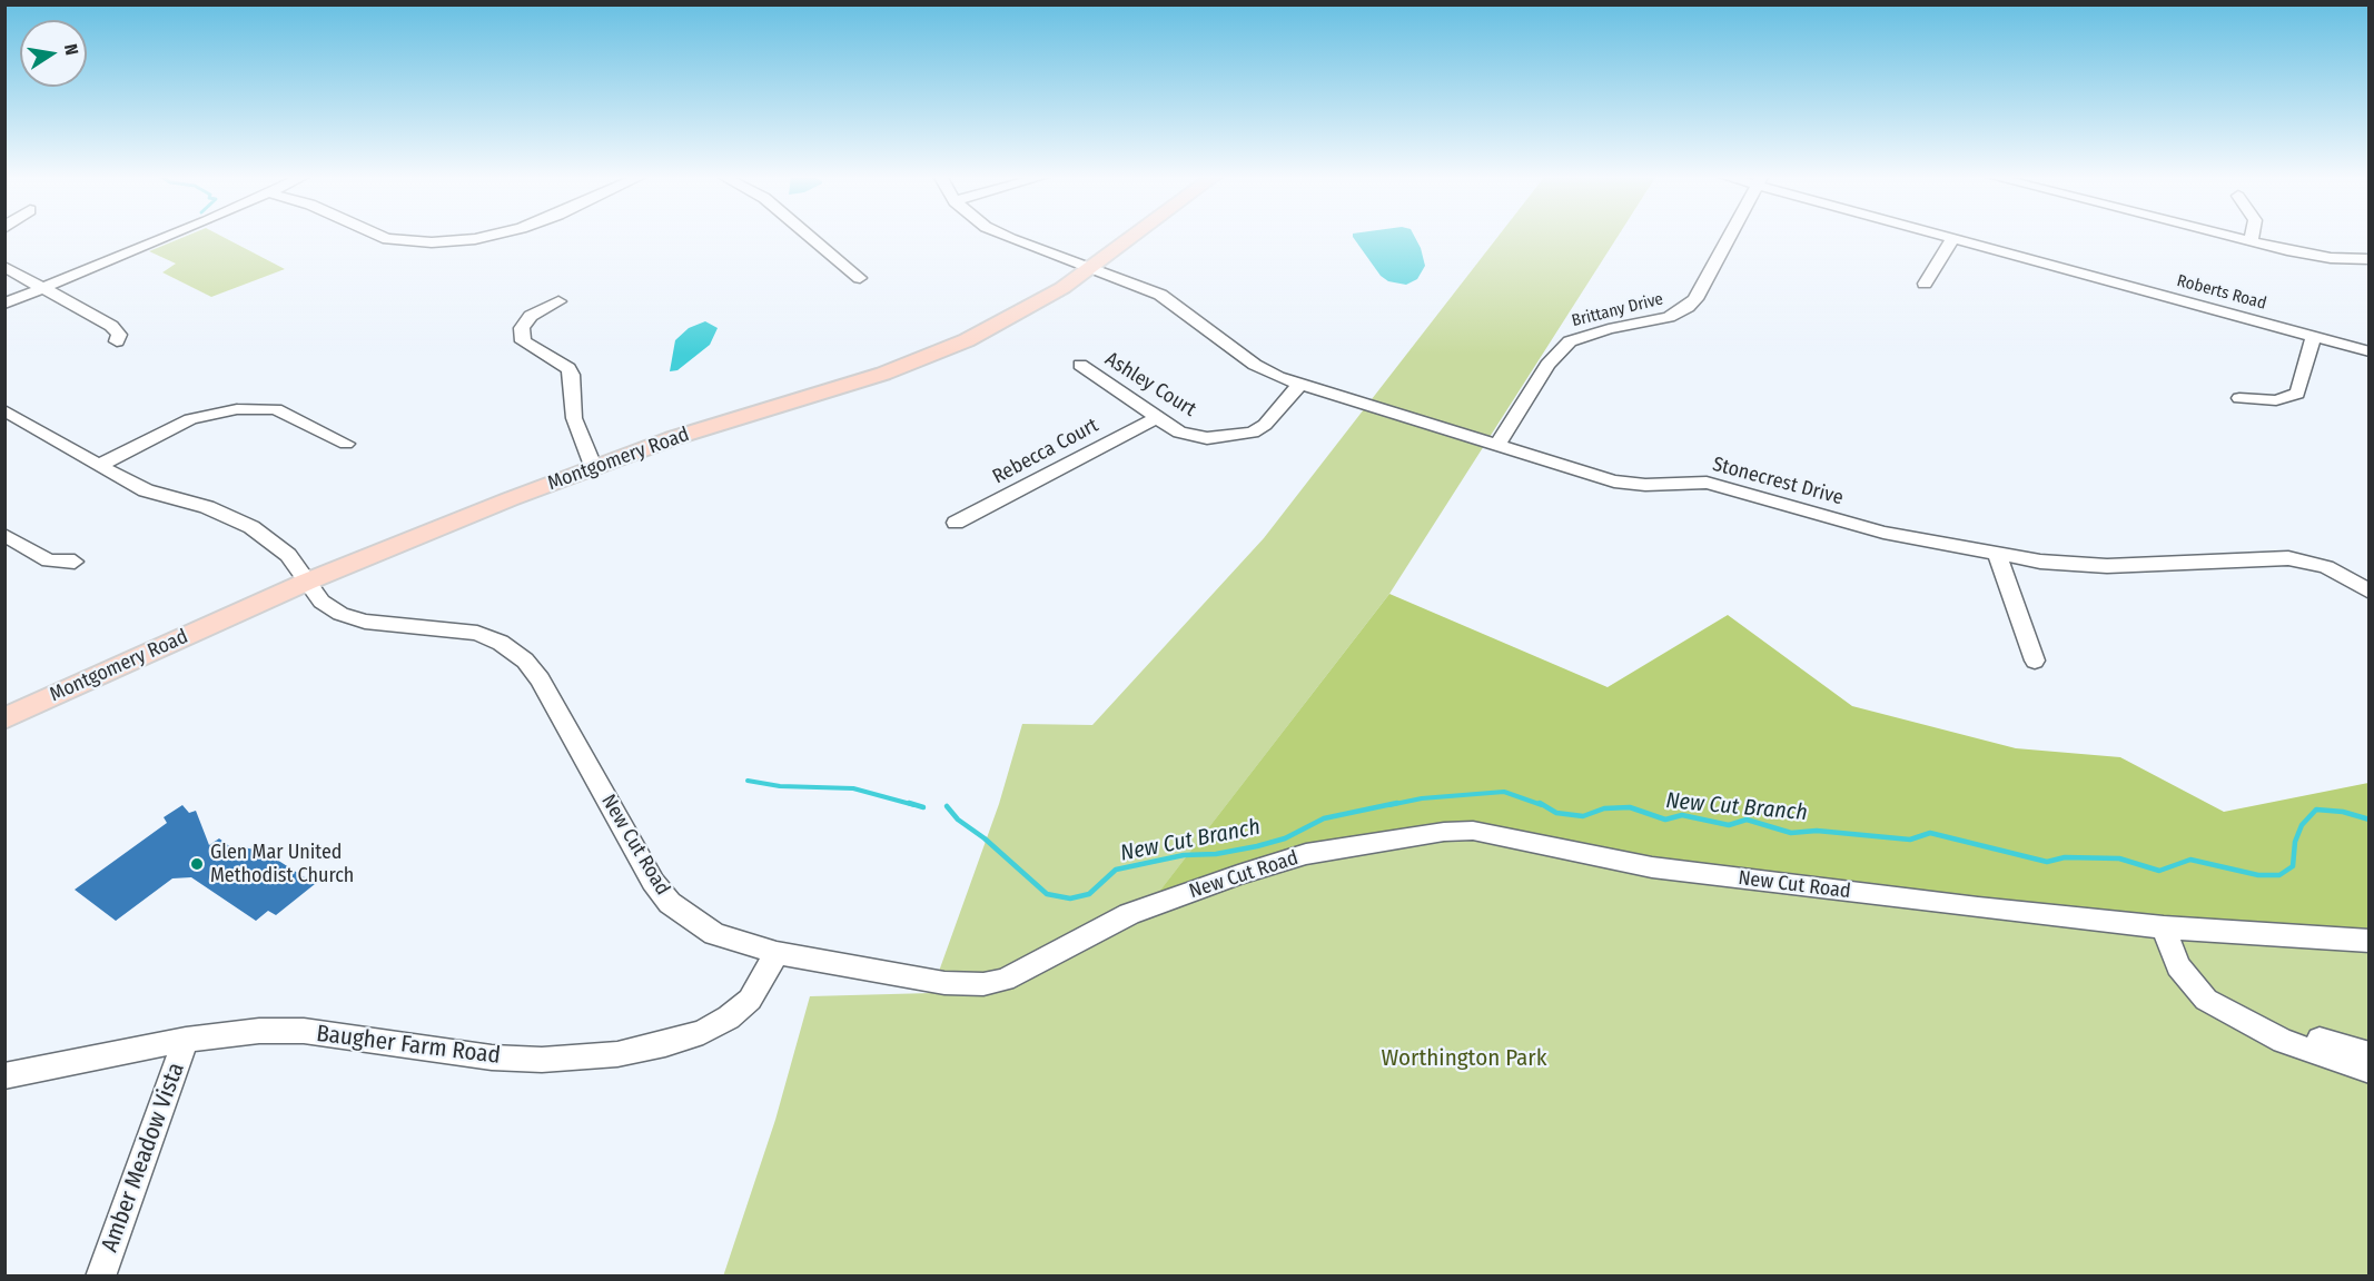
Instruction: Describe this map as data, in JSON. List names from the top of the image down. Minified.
{"streets":{"main road":["Montgomery Road"],"street":["Roberts Road","Brittany Drive","Ashley Court","Rebecca Court","Stonecrest Drive","New Cut Road","Baugher Farm Road","Amber Meadow Vista"]},"crossings":[["Brittany Drive","Stonecrest Drive"],["Ashley Court","Rebecca Court"],["Ashley Court","Stonecrest Drive"],["Montgomery Road","Stonecrest Drive"],["Montgomery Road","New Cut Road"],["New Cut Road","Baugher Farm Road"],["Baugher Farm Road","Amber Meadow Vista"]],"water":["New Cut Branch"],"parks":["Worthington Park"],"places":["Glen Mar United Methodist Church"],"north":"right"}
